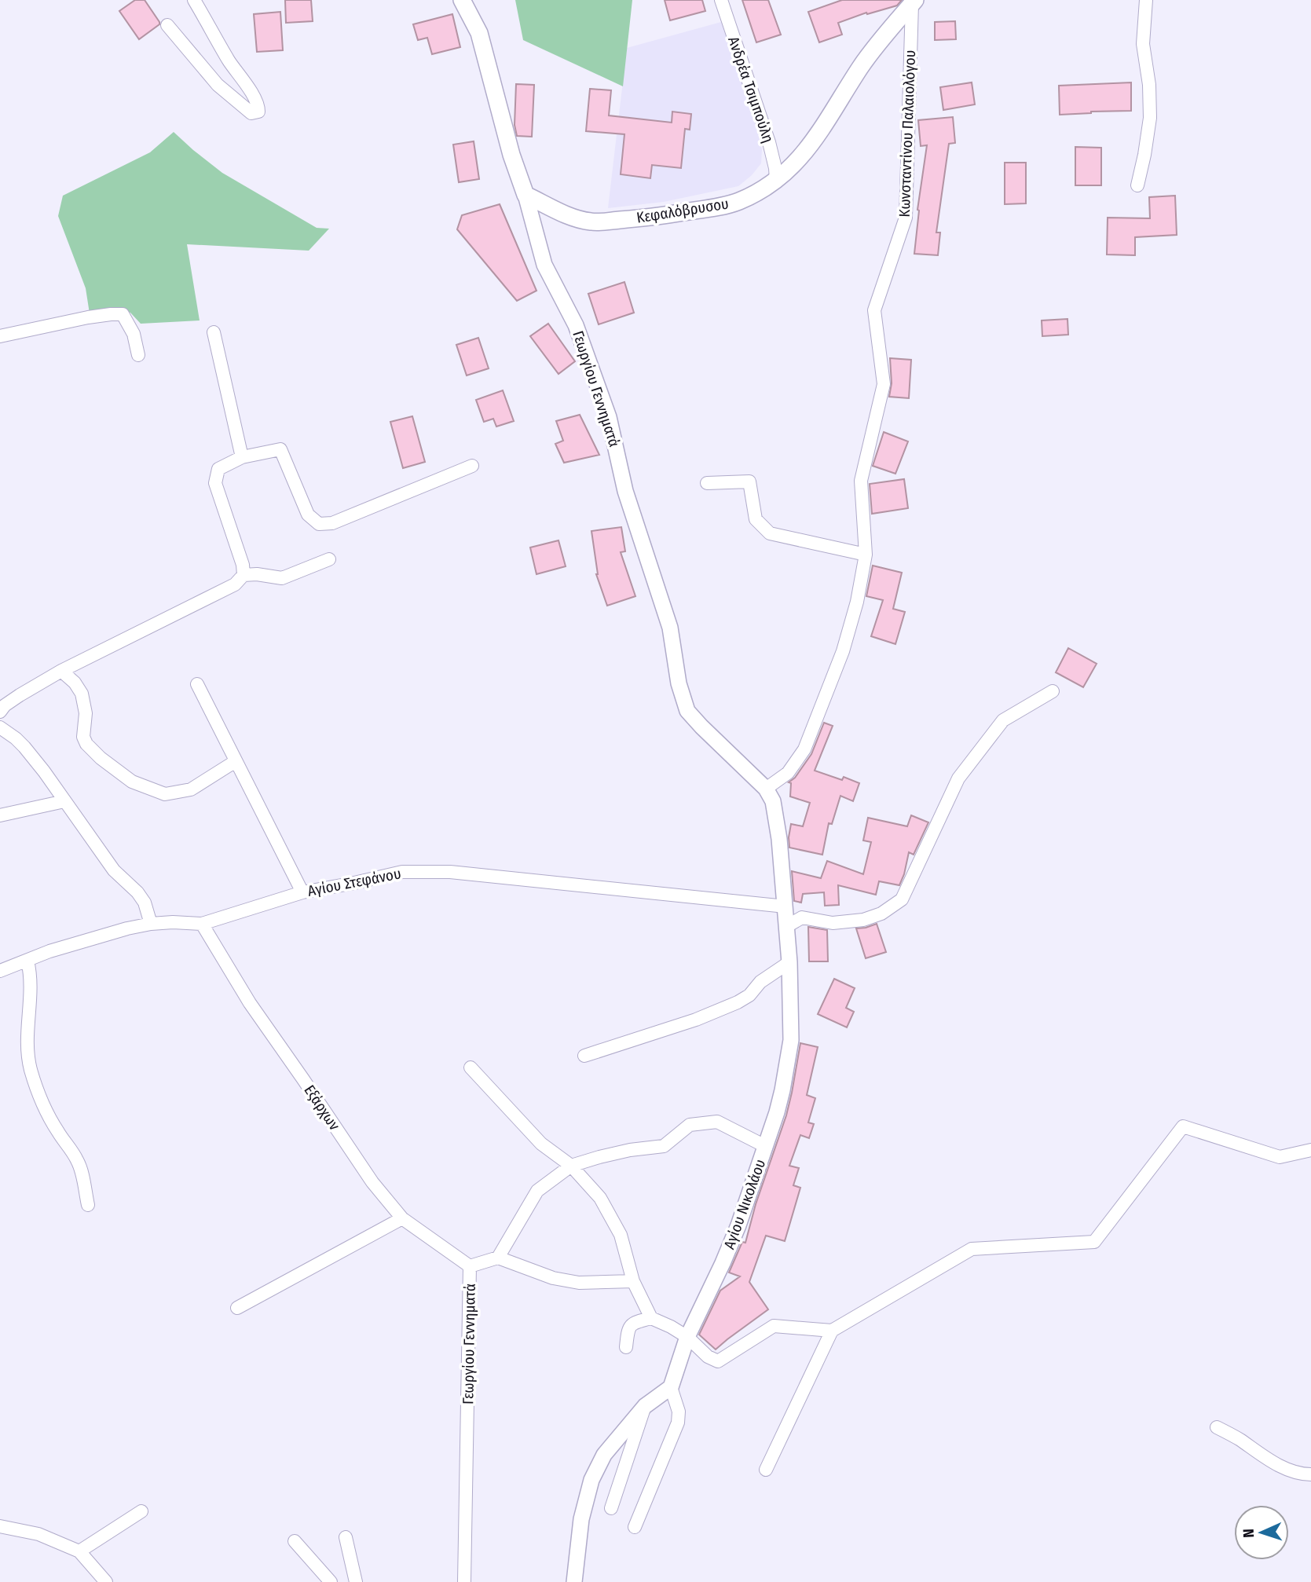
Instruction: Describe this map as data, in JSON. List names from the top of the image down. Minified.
{"streets":{"main road":["Κεφαλόβρυσου","Γεωργίου Γεννηματά"],"street":["Ανδρέα Τσιμπούλη","Κωνσταντίνου Παλαιολόγου","Αγίου Στεφάνου","Εξάρχων","Αγίου Νικολάου"]},"crossings":[["Ανδρέα Τσιμπούλη","Κεφαλόβρυσου"],["Κωνσταντίνου Παλαιολόγου","Κεφαλόβρυσου"],["Κωνσταντίνου Παλαιολόγου","Γεωργίου Γεννηματά"],["Κωνσταντίνου Παλαιολόγου","Αγίου Νικολάου"],["Κεφαλόβρυσου","Γεωργίου Γεννηματά"],["Γεωργίου Γεννηματά","Εξάρχων"],["Γεωργίου Γεννηματά","Αγίου Νικολάου"],["Αγίου Στεφάνου","Εξάρχων"],["Αγίου Στεφάνου","Αγίου Νικολάου"]],"north":"left"}
